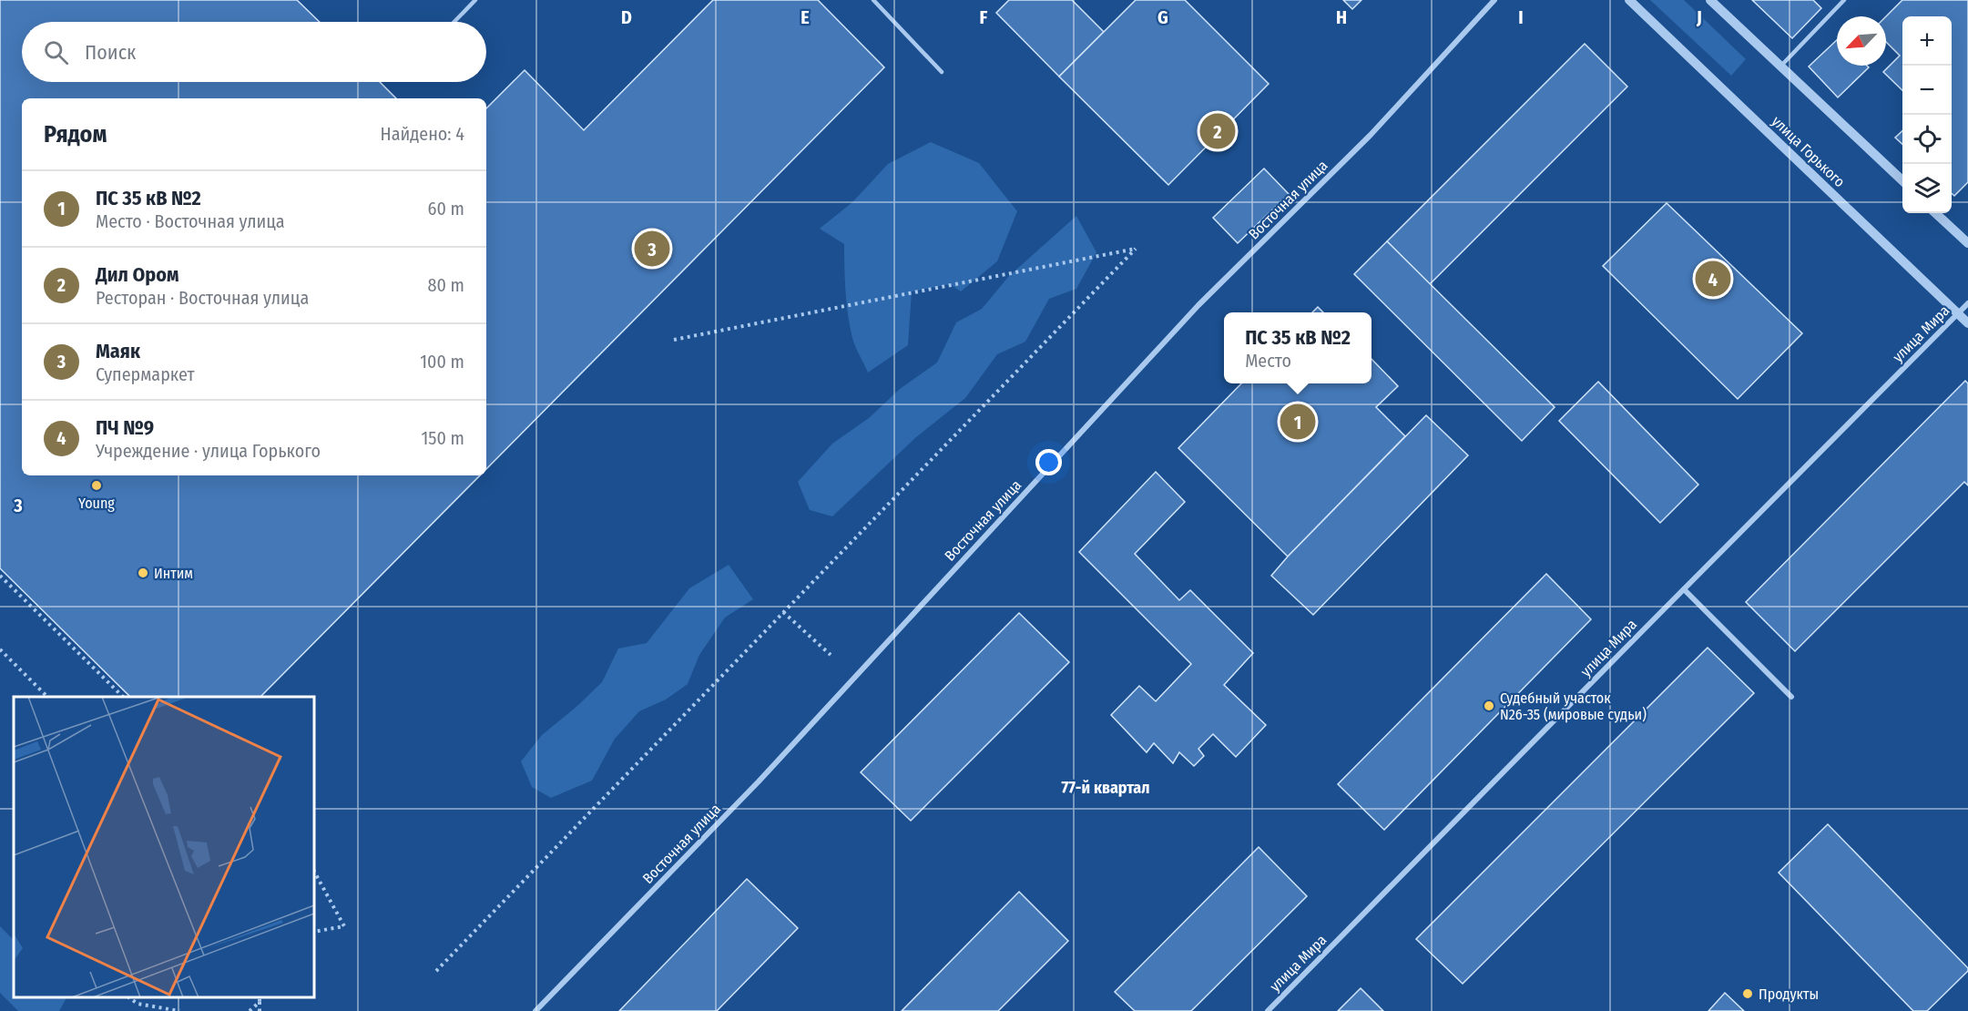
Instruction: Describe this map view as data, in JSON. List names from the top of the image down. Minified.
{"streets":{"street":["улица Горького","Восточная улица","улица Мира"]},"crossings":[["улица Горького","улица Мира"]],"districts":["77-й квартал"],"places":["Young","Интим","Судебный участок N26-35 (мировые судьи)","Продукты"],"north":"bottom left","page":{"map_buttons":["+","−"],"search":"Поиск","heading":["Рядом","Найдено: 4"],"pins":["2","3","4","1"],"list":[{"mark":"1","name":"ПС 35 кВ №2","note":"Место · Восточная улица","value":"60 m"},{"mark":"2","name":"Дил Ором","note":"Ресторан · Восточная улица","value":"80 m"},{"mark":"3","name":"Маяк","note":"Супермаркет","value":"100 m"},{"mark":"4","name":"ПЧ №9","note":"Учреждение · улица Горького","value":"150 m"}],"popup":["ПС 35 кВ №2","Место"]},"grid":{"columns":["D","E","F","G","H","I","J"],"rows":["3"]}}
